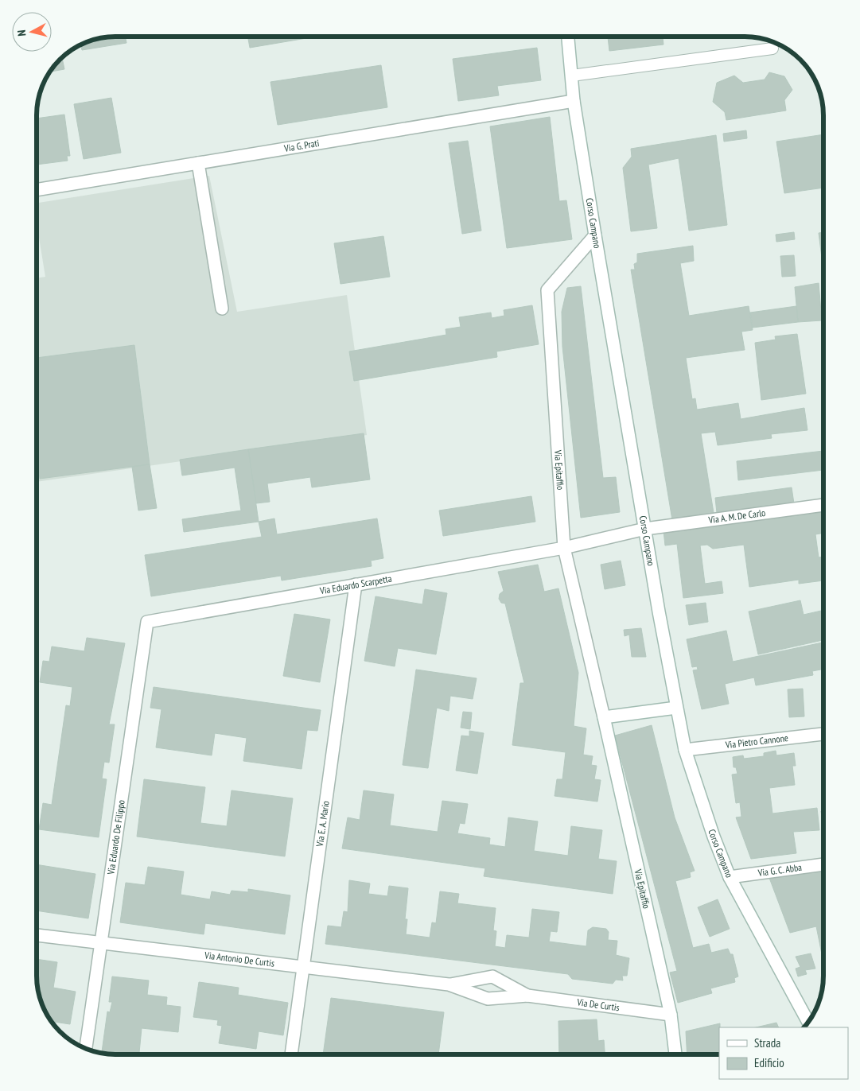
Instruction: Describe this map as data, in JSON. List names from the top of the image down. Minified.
{"streets":{"street":["Via G. Prati","Corso Campano","Via Epitaffio","Via A. M. De Carlo","Via Eduardo Scarpetta","Via Pietro Cannone","Via E. A. Mario","Via Eduardo De Filippo","Via G. C. Abba","Via Antonio De Curtis","Via De Curtis"]},"crossings":[["Via G. Prati","Corso Campano"],["Corso Campano","Via Epitaffio"],["Corso Campano","Via A. M. De Carlo"],["Corso Campano","Via Pietro Cannone"],["Corso Campano","Via G. C. Abba"],["Via Epitaffio","Via A. M. De Carlo"],["Via Epitaffio","Via Eduardo Scarpetta"],["Via Epitaffio","Via De Curtis"],["Via A. M. De Carlo","Via Eduardo Scarpetta"],["Via Eduardo Scarpetta","Via E. A. Mario"],["Via Eduardo Scarpetta","Via Eduardo De Filippo"],["Via E. A. Mario","Via Antonio De Curtis"],["Via Eduardo De Filippo","Via Antonio De Curtis"],["Via Antonio De Curtis","Via De Curtis"]],"legend":["Strada","Edificio"],"north":"left"}
